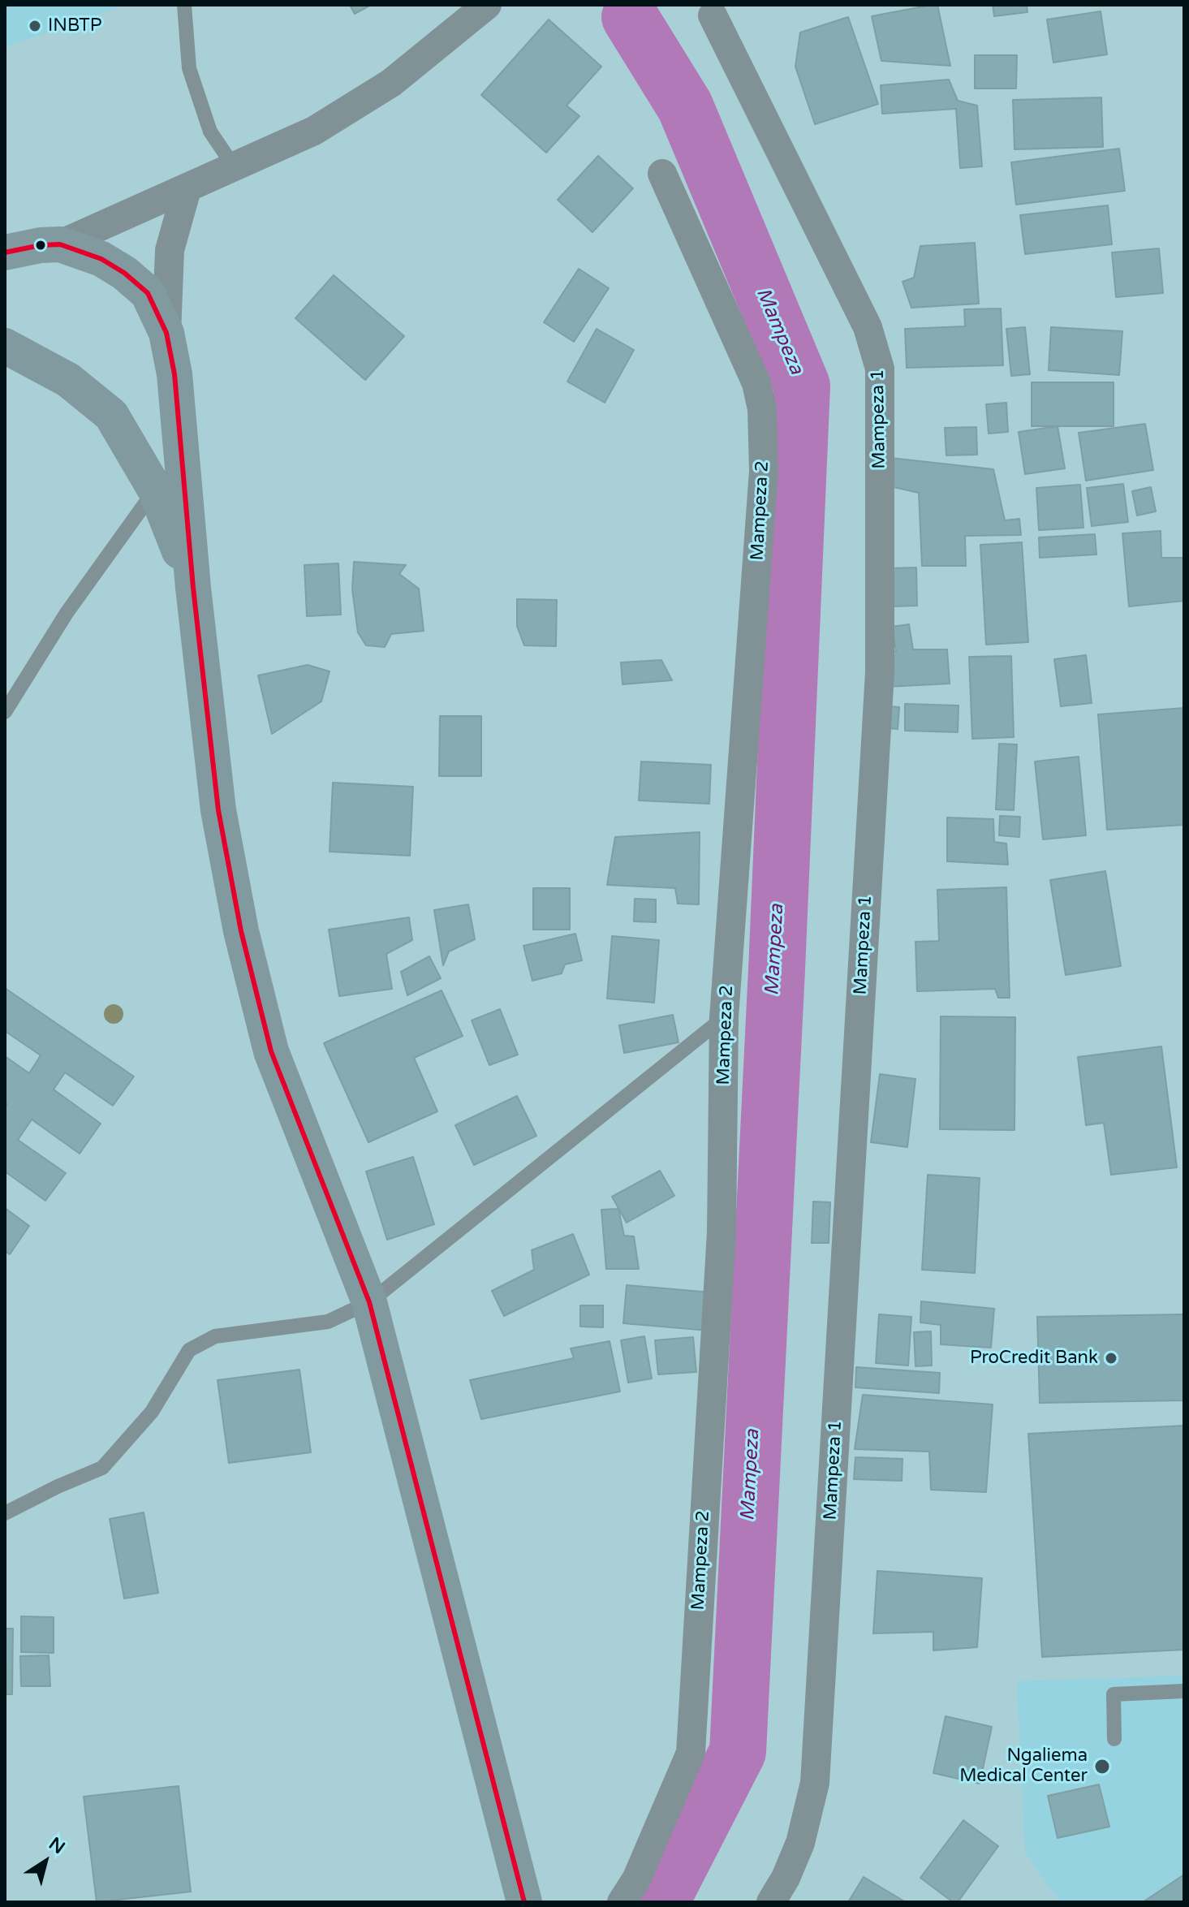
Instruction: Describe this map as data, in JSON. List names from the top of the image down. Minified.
{"streets":{"street":["Mampeza 1","Mampeza 2"]},"water":["Mampeza"],"places":["INBTP","ProCredit Bank","Ngaliema Medical Center"],"north":"top right"}
